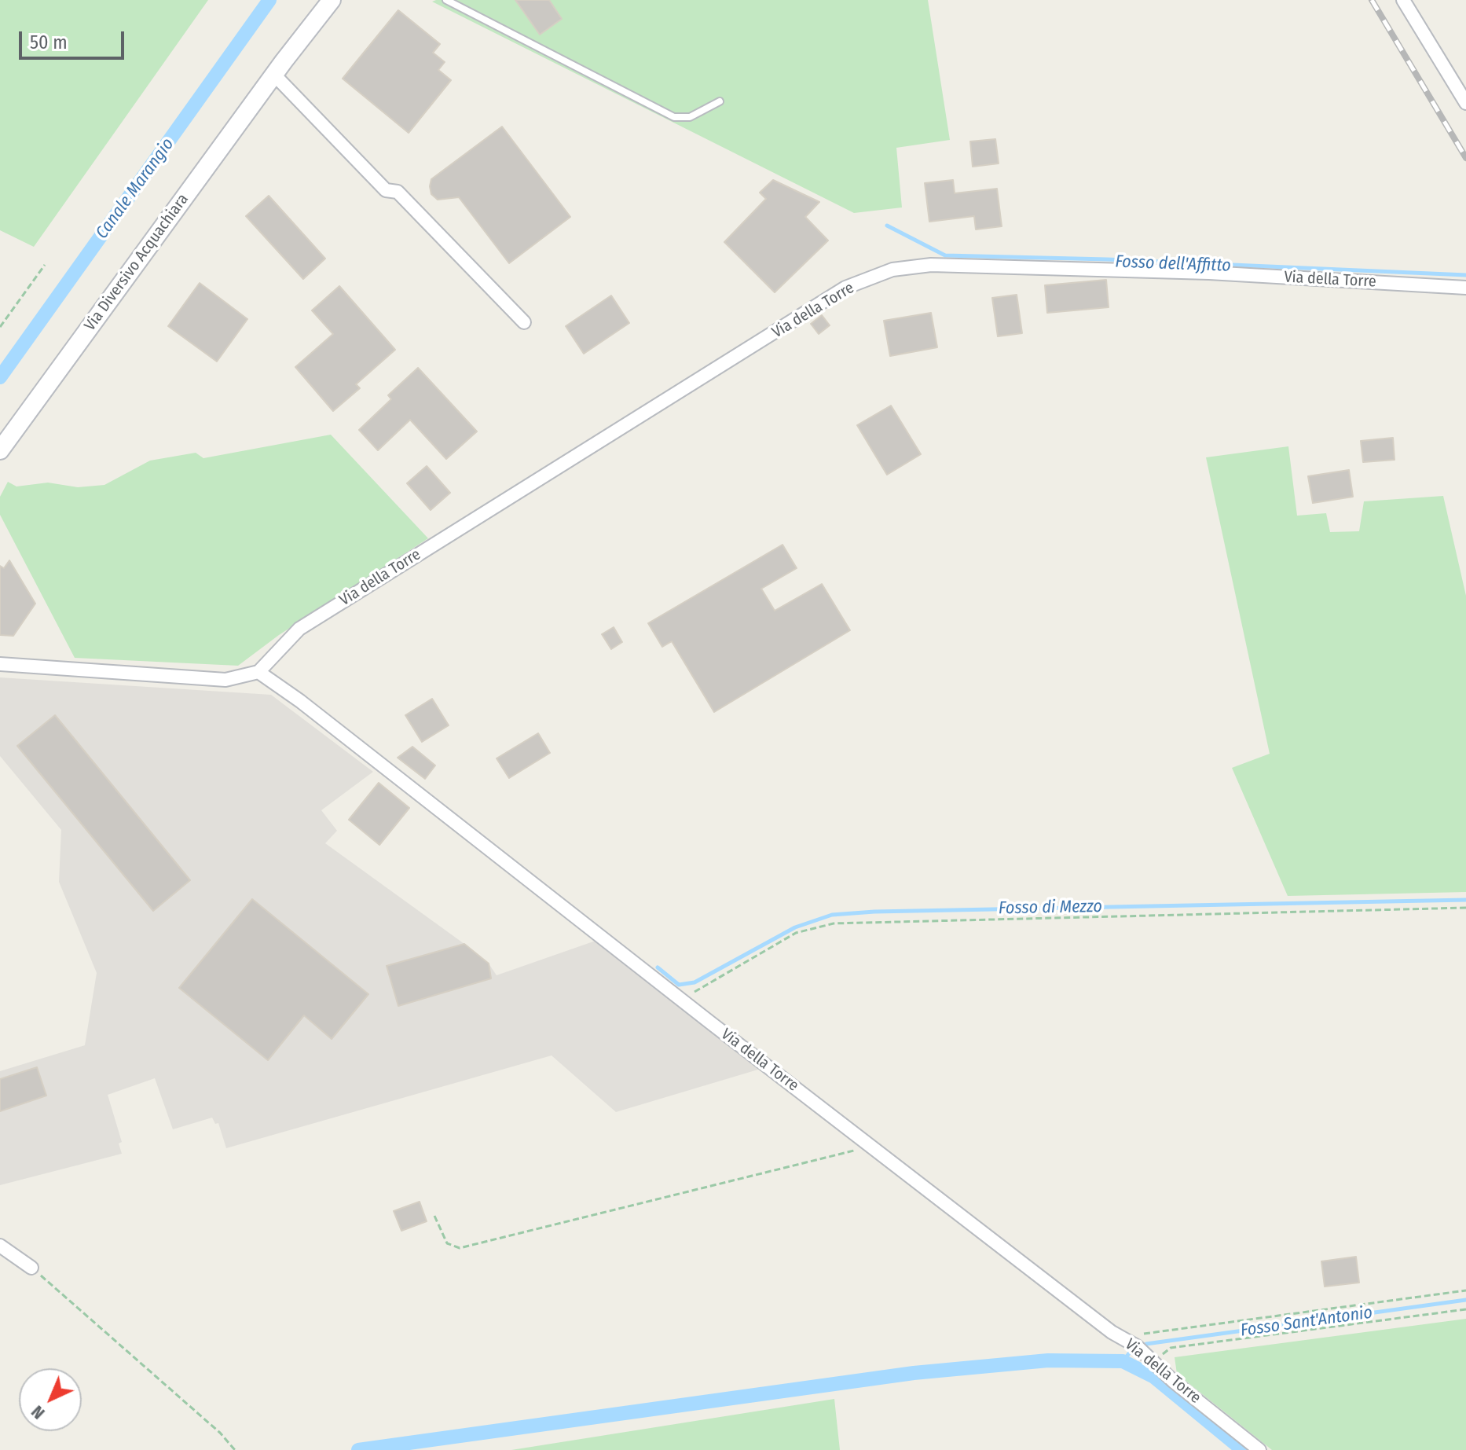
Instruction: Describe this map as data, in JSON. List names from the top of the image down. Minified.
{"streets":{"main road":["Via Diversivo Acquachiara"],"street":["Via della Torre"]},"water":["Canale Marangio","Fosso dell'Affitto","Fosso di Mezzo","Fosso Sant'Antonio"],"scale_bar":"50 m","north":"bottom left"}
